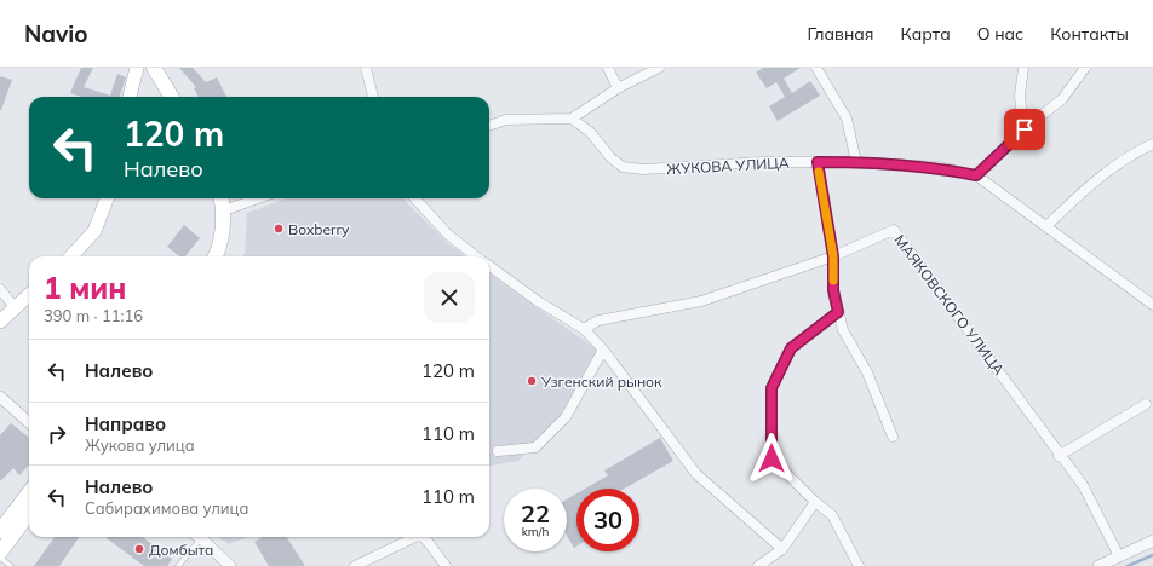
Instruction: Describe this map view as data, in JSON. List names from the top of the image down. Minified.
{"streets":{"street":["ЖУКОВА УЛИЦА","МАЯКОВСКОГО УЛИЦА"]},"places":["Boxberry","Узгенский рынок","Домбыта"],"page":{"header":"Navio","nav":["Главная","Карта","О нас","Контакты"],"turn":["120 m","Налево"],"heading":["1 мин","390 m · 11:16"],"list":[{"name":"Налево","value":"120 m"},{"name":"Направо","note":"Жукова улица","value":"110 m"},{"name":"Налево","note":"Сабирахимова улица","value":"110 m"}],"speed":"22 km/h","limit":"30"}}
